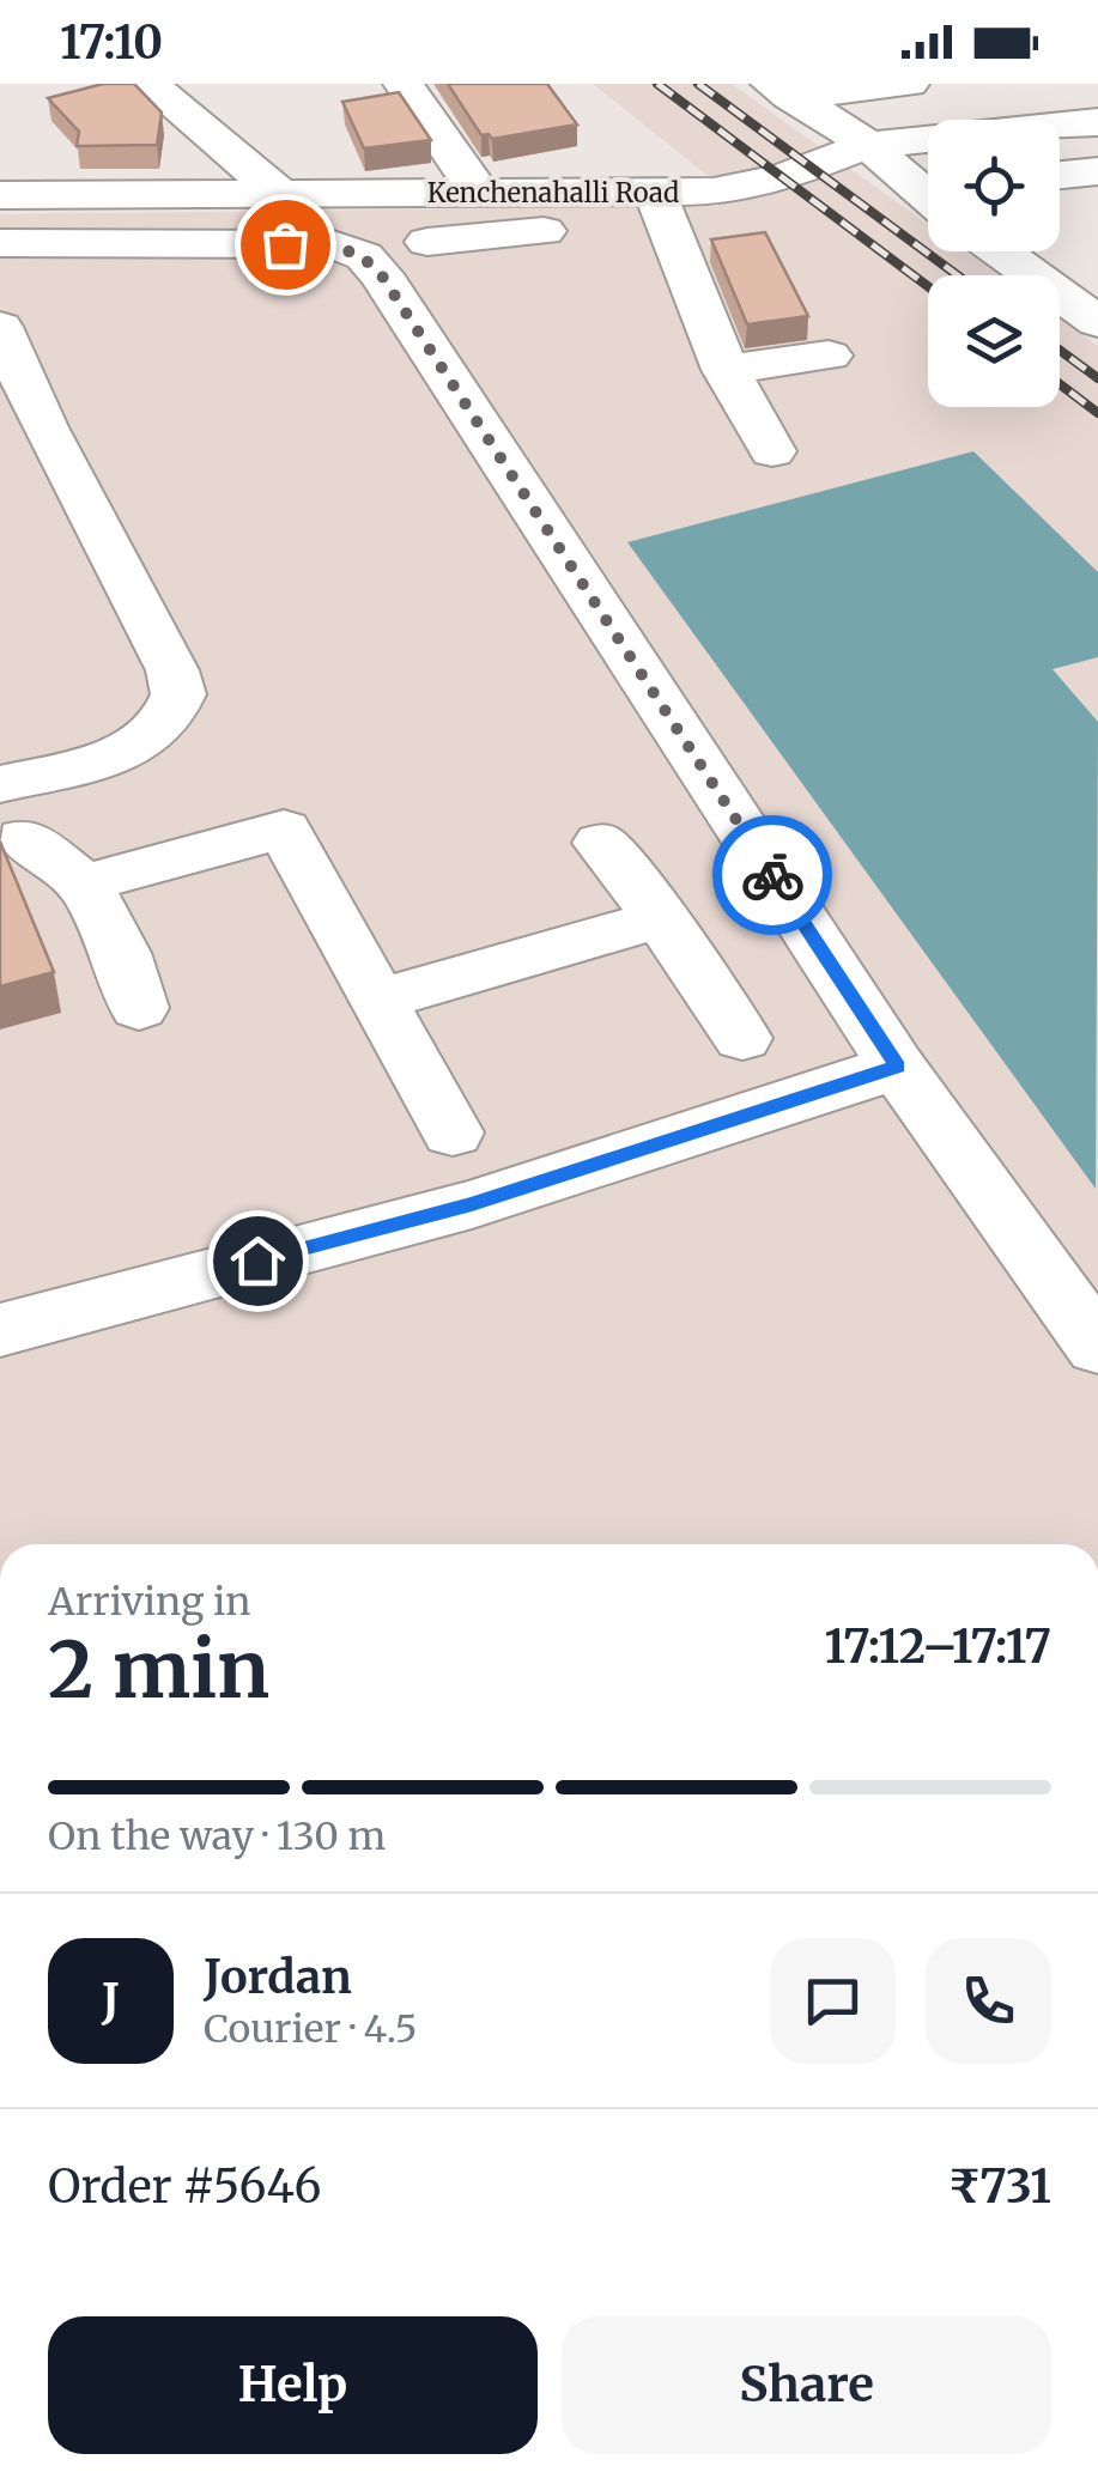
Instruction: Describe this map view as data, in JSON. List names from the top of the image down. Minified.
{"streets":{"street":["Kenchenahalli Road"]},"page":{"status":"17:10","heading":["2 min","Arriving in","17:12–17:17"],"panel":["Jordan","Courier · 4.5","Order #5646","₹731"],"bar":"On the way · 130 m","round":"J","buttons":["Help","Share"]}}
